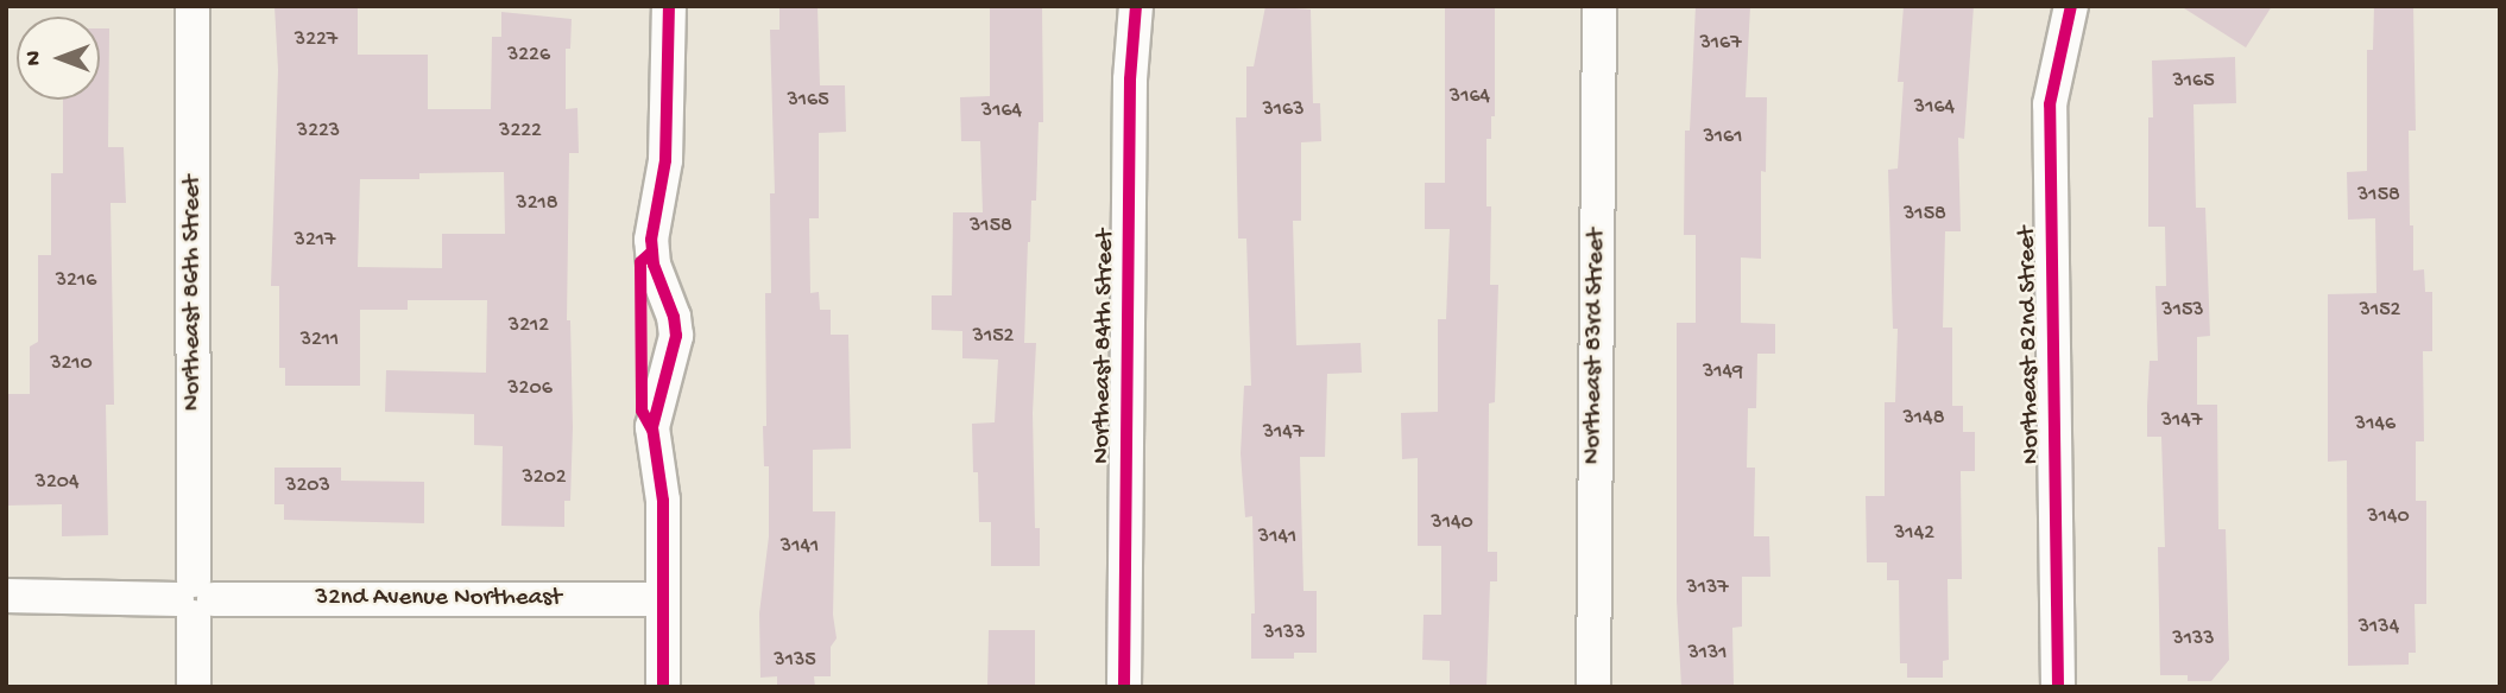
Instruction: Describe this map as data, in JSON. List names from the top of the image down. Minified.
{"streets":{"street":["Northeast 86th Street","Northeast 82nd Street","Northeast 84th Street","Northeast 83rd Street","32nd Avenue Northeast"]},"crossings":[["Northeast 86th Street","32nd Avenue Northeast"]],"house_numbers":["3227","3167","3226","3165","3164","3165","3164","3163","3164","3223","3222","3161","3158","3218","3158","3158","3217","3216","3153","3152","3212","3152","3211","3210","3149","3206","3148","3147","3146","3147","3202","3204","3203","3140","3140","3142","3141","3141","3137","3134","3133","3133","3131","3135"],"north":"left"}
